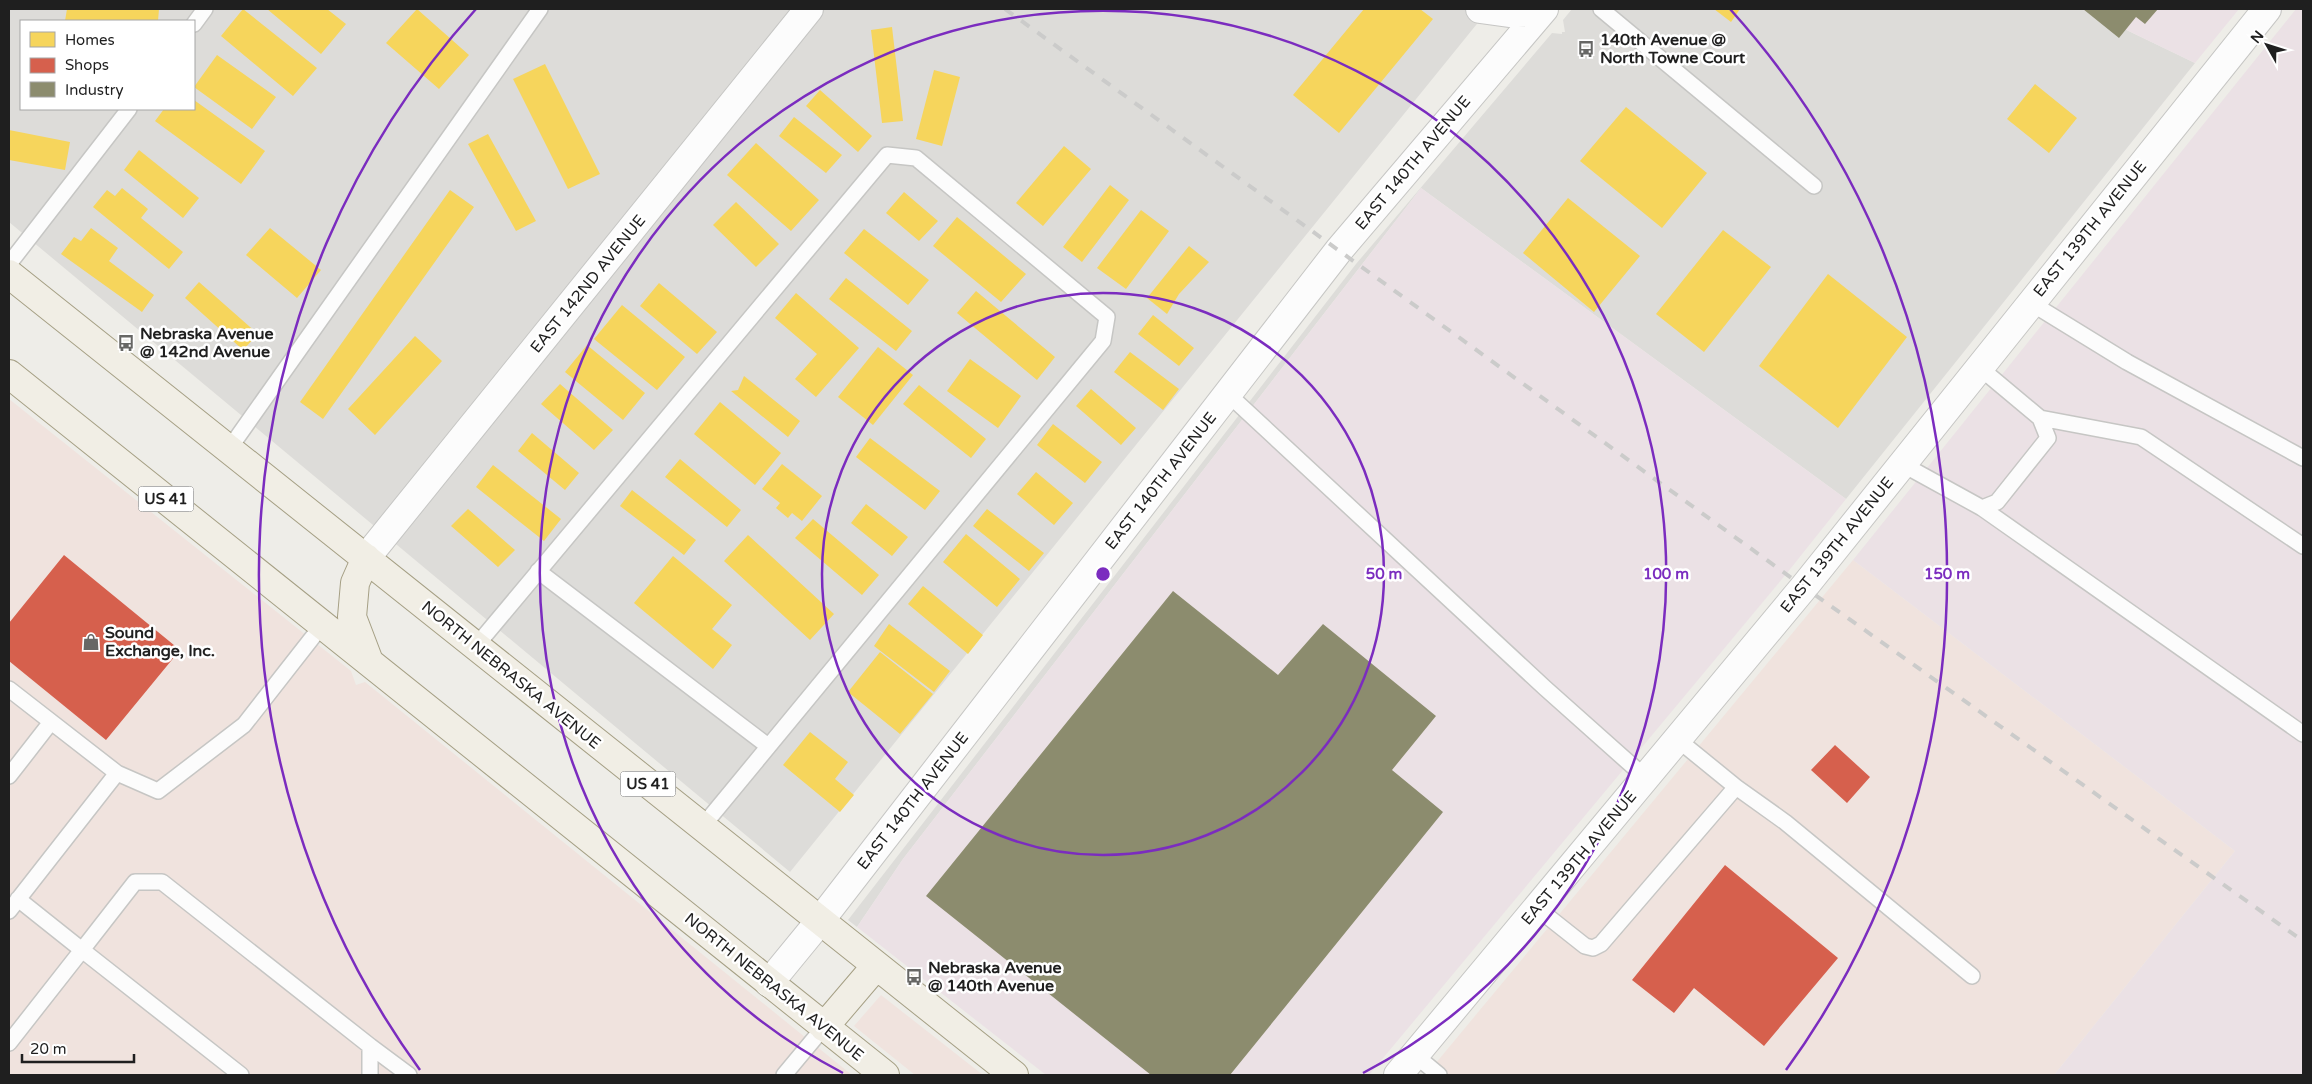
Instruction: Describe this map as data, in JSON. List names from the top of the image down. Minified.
{"streets":{"main road":["US 41","NORTH NEBRASKA AVENUE"],"street":["EAST 140TH AVENUE","EAST 139TH AVENUE","EAST 142ND AVENUE"]},"crossings":[["EAST 140TH AVENUE","NORTH NEBRASKA AVENUE"],["EAST 142ND AVENUE","NORTH NEBRASKA AVENUE"]],"places":{"bus stop":["140th Avenue @ North Towne Court","Nebraska Avenue @ 142nd Avenue","Nebraska Avenue @ 140th Avenue"],"shop":["Sound Exchange, Inc."]},"legend":["Homes","Shops","Industry"],"scale_bar":"20 m","north":"top left","rings":["50 m","100 m","150 m"]}
